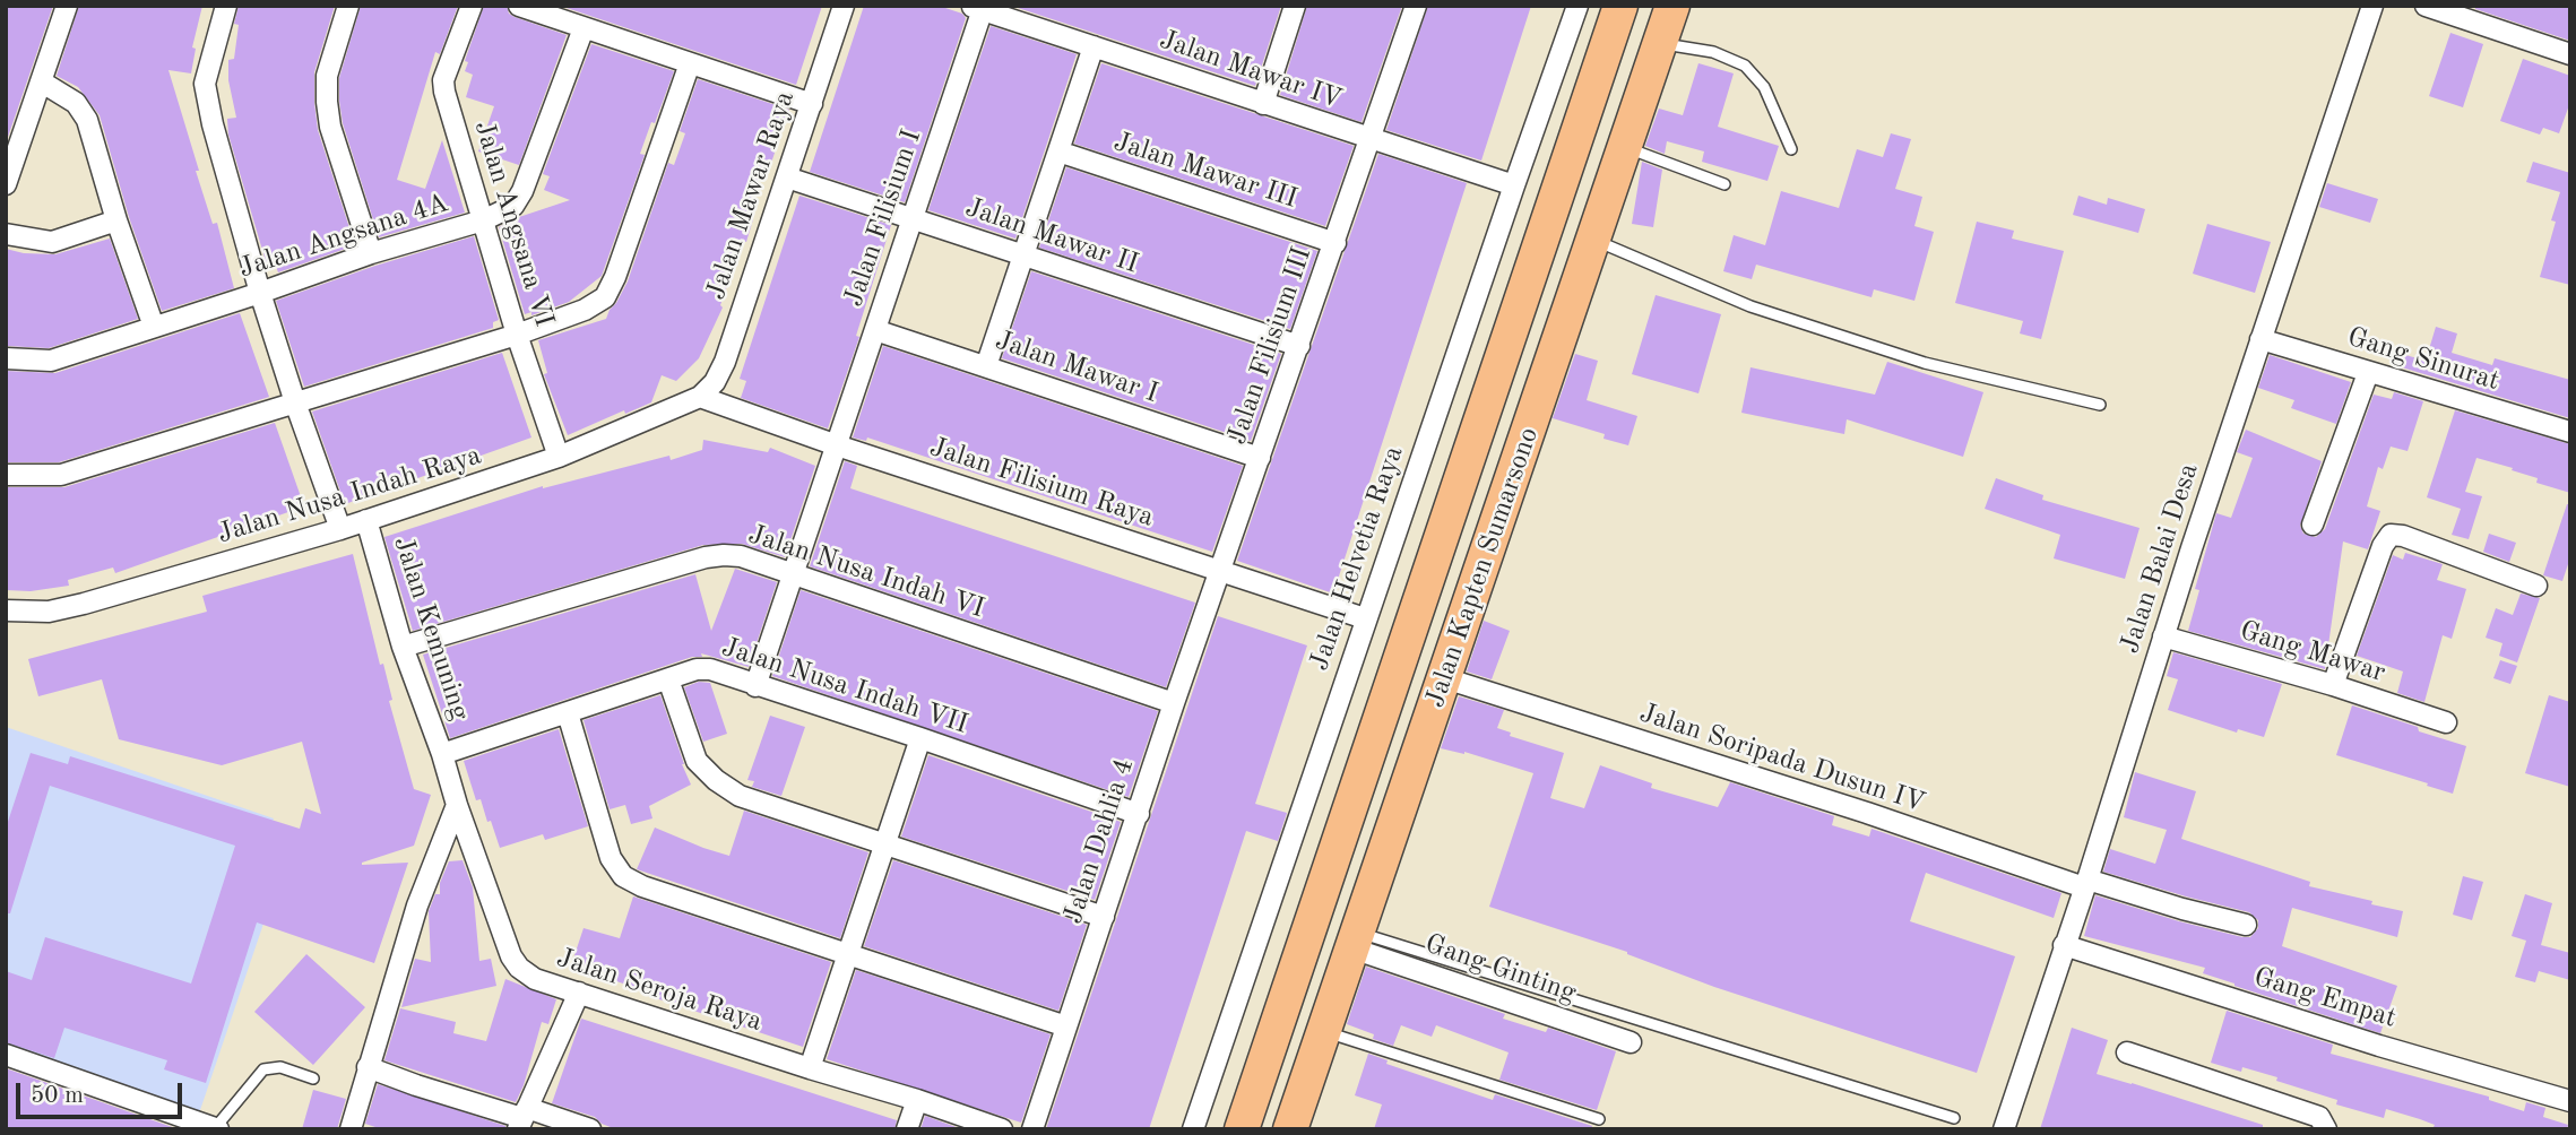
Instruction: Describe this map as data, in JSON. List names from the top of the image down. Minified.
{"streets":{"highway":["Jalan Kapten Sumarsono"],"street":["Jalan Mawar IV","Jalan Mawar III","Jalan Mawar Raya","Jalan Filisium I","Jalan Angsana VI","Jalan Angsana 4A","Jalan Mawar II","Jalan Filisium III","Gang Sinurat","Jalan Mawar I","Jalan Filisium Raya","Jalan Nusa Indah Raya","Jalan Helvetia Raya","Jalan Balai Desa","Jalan Nusa Indah VI","Jalan Kemuning","Gang Mawar","Jalan Nusa Indah VII","Jalan Soripada Dusun IV","Jalan Dahlia 4","Gang Ginting","Jalan Seroja Raya","Gang Empat"]},"crossings":[["Jalan Mawar IV","Jalan Filisium I"],["Jalan Mawar IV","Jalan Filisium III"],["Jalan Mawar IV","Jalan Helvetia Raya"],["Jalan Mawar III","Jalan Filisium III"],["Jalan Mawar Raya","Jalan Mawar II"],["Jalan Mawar Raya","Jalan Filisium Raya"],["Jalan Mawar Raya","Jalan Nusa Indah Raya"],["Jalan Filisium I","Jalan Mawar II"],["Jalan Filisium I","Jalan Mawar I"],["Jalan Filisium I","Jalan Filisium Raya"],["Jalan Filisium I","Jalan Nusa Indah VI"],["Jalan Filisium I","Jalan Nusa Indah VII"],["Jalan Angsana VI","Jalan Angsana 4A"],["Jalan Angsana VI","Jalan Nusa Indah Raya"],["Jalan Mawar II","Jalan Filisium III"],["Jalan Filisium III","Jalan Mawar I"],["Jalan Filisium III","Jalan Filisium Raya"],["Jalan Filisium III","Jalan Dahlia 4"],["Gang Sinurat","Jalan Balai Desa"],["Jalan Filisium Raya","Jalan Nusa Indah Raya"],["Jalan Filisium Raya","Jalan Helvetia Raya"],["Jalan Filisium Raya","Jalan Dahlia 4"],["Jalan Nusa Indah Raya","Jalan Kemuning"],["Jalan Balai Desa","Gang Mawar"],["Jalan Balai Desa","Jalan Soripada Dusun IV"],["Jalan Balai Desa","Gang Empat"],["Jalan Kapten Sumarsono","Jalan Soripada Dusun IV"],["Jalan Kapten Sumarsono","Gang Ginting"],["Jalan Nusa Indah VI","Jalan Kemuning"],["Jalan Nusa Indah VI","Jalan Dahlia 4"],["Jalan Kemuning","Jalan Nusa Indah VII"],["Jalan Kemuning","Jalan Seroja Raya"],["Jalan Nusa Indah VII","Jalan Dahlia 4"],["Jalan Nusa Indah VII","Jalan Seroja Raya"]],"scale_bar":"50 m"}
